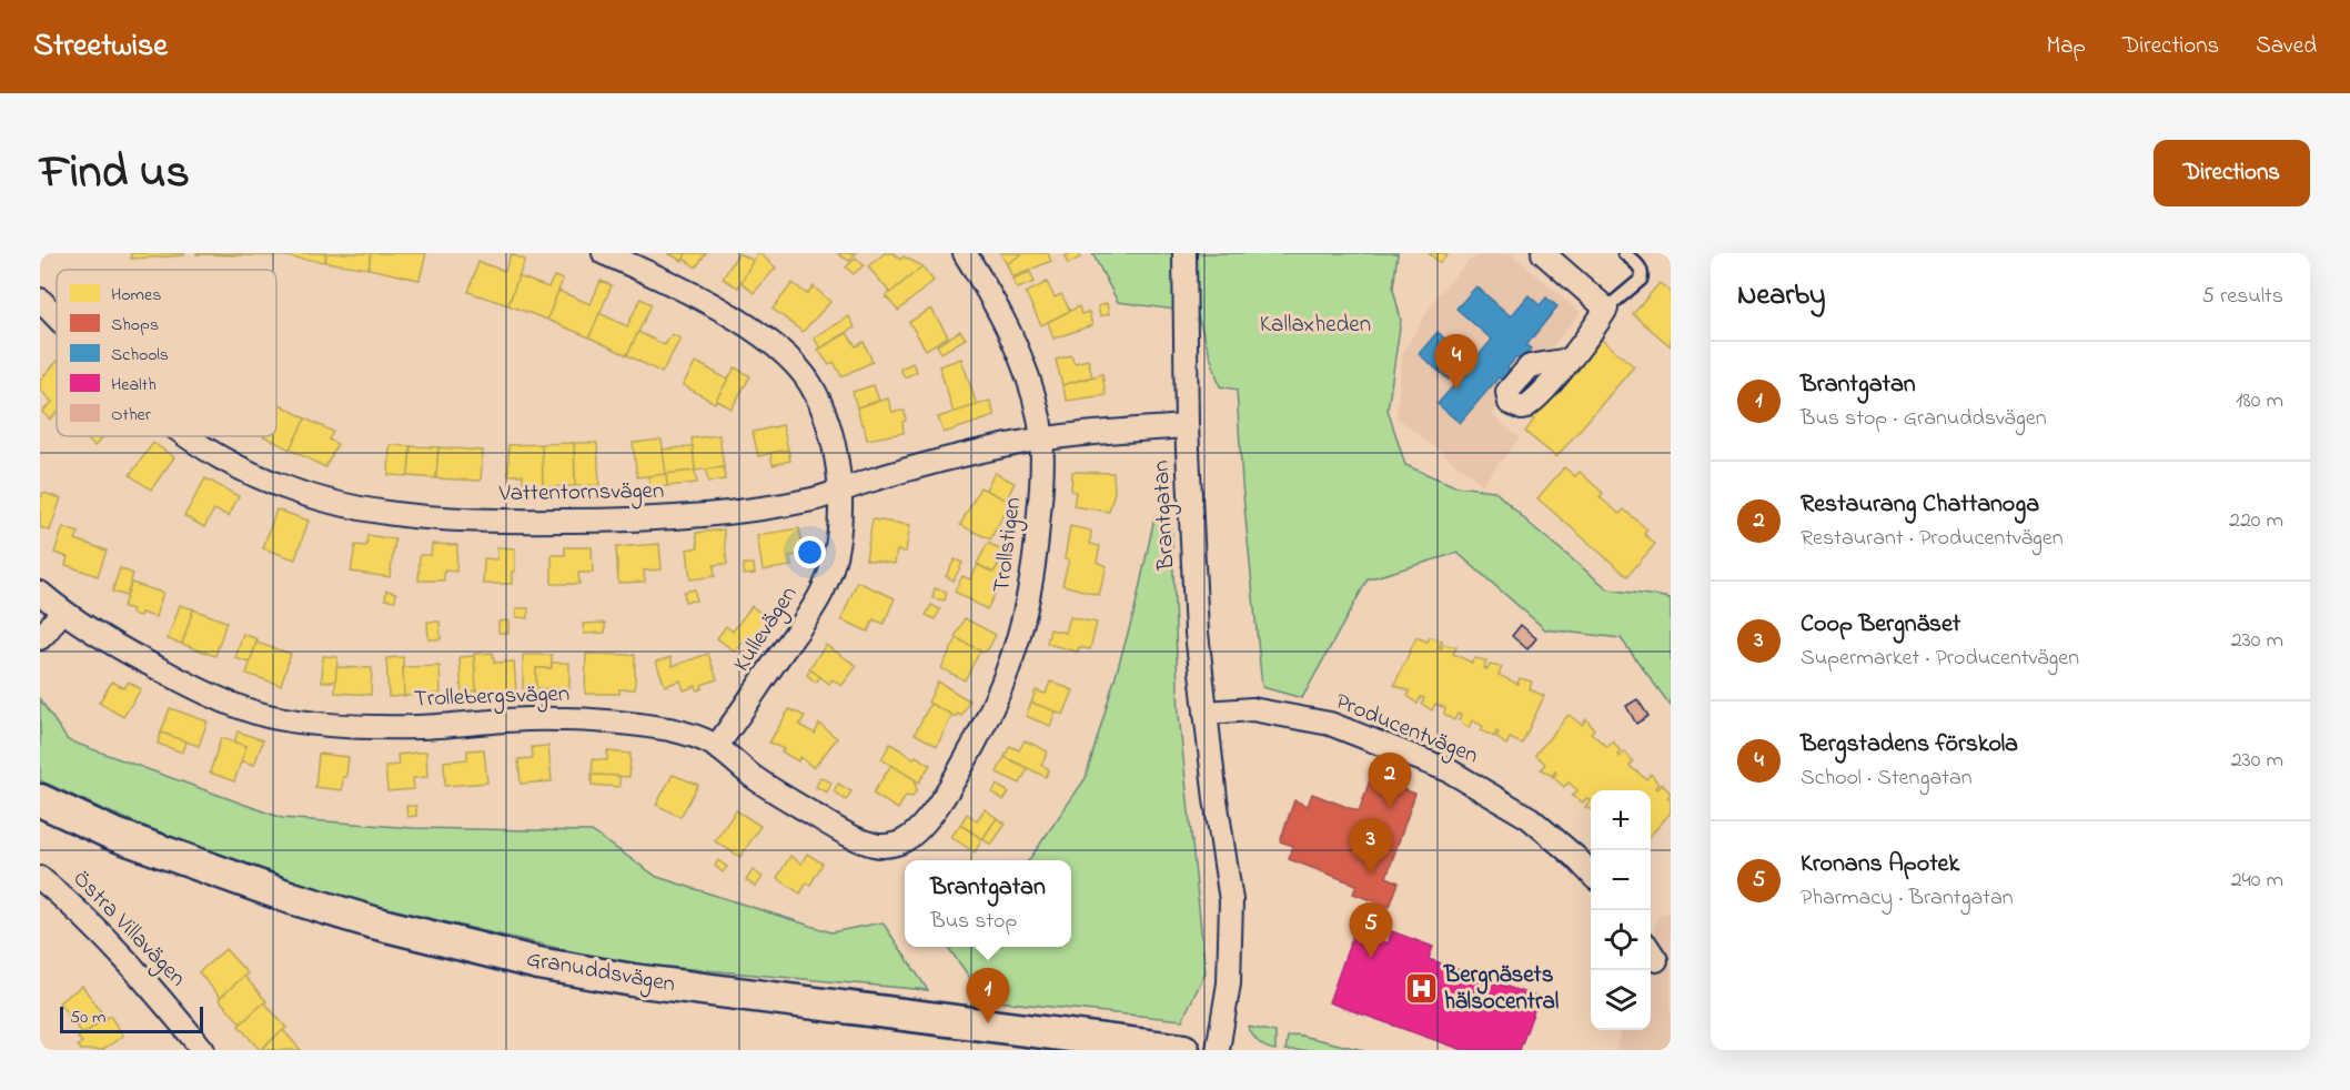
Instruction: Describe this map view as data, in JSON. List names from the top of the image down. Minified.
{"streets":{"street":["Vattentornsvägen","Brantgatan","Trollstigen","Kullevägen","Trollebergsvägen","Producentvägen","Östra Villavägen","Granuddsvägen"]},"crossings":[["Vattentornsvägen","Brantgatan"],["Vattentornsvägen","Trollstigen"],["Vattentornsvägen","Kullevägen"],["Brantgatan","Producentvägen"],["Trollstigen","Trollebergsvägen"],["Kullevägen","Trollebergsvägen"]],"parks":["Kallaxheden"],"places":{"hospital":["Bergnäsets hälsocentral"]},"legend":["Homes","Shops","Schools","Health","Other"],"scale_bar":"50 m","page":{"header":"Streetwise","nav":["Map","Directions","Saved"],"title":"Find us","buttons":"Directions","heading":["Nearby","5 results"],"pins":["4","2","3","5","1"],"list":[{"mark":"1","name":"Brantgatan","note":"Bus stop · Granuddsvägen","value":"180 m"},{"mark":"2","name":"Restaurang Chattanoga","note":"Restaurant · Producentvägen","value":"220 m"},{"mark":"3","name":"Coop Bergnäset","note":"Supermarket · Producentvägen","value":"230 m"},{"mark":"4","name":"Bergstadens förskola","note":"School · Stengatan","value":"230 m"},{"mark":"5","name":"Kronans Apotek","note":"Pharmacy · Brantgatan","value":"240 m"}],"map_buttons":["+","−"],"popup":["Brantgatan","Bus stop"],"scale":"50 m"}}
